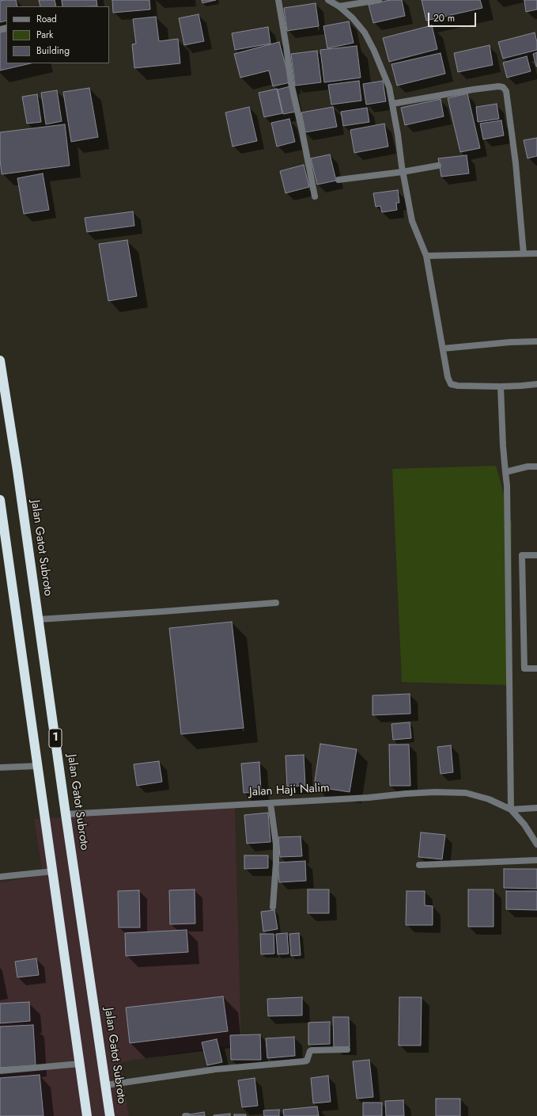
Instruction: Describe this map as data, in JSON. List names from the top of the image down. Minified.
{"streets":{"highway":["Jalan Gatot Subroto","1"],"street":["Jalan Haji Nalim"]},"crossings":[["Jalan Gatot Subroto","Jalan Haji Nalim"]],"legend":["Road","Park","Building"],"scale_bar":"20 m"}
